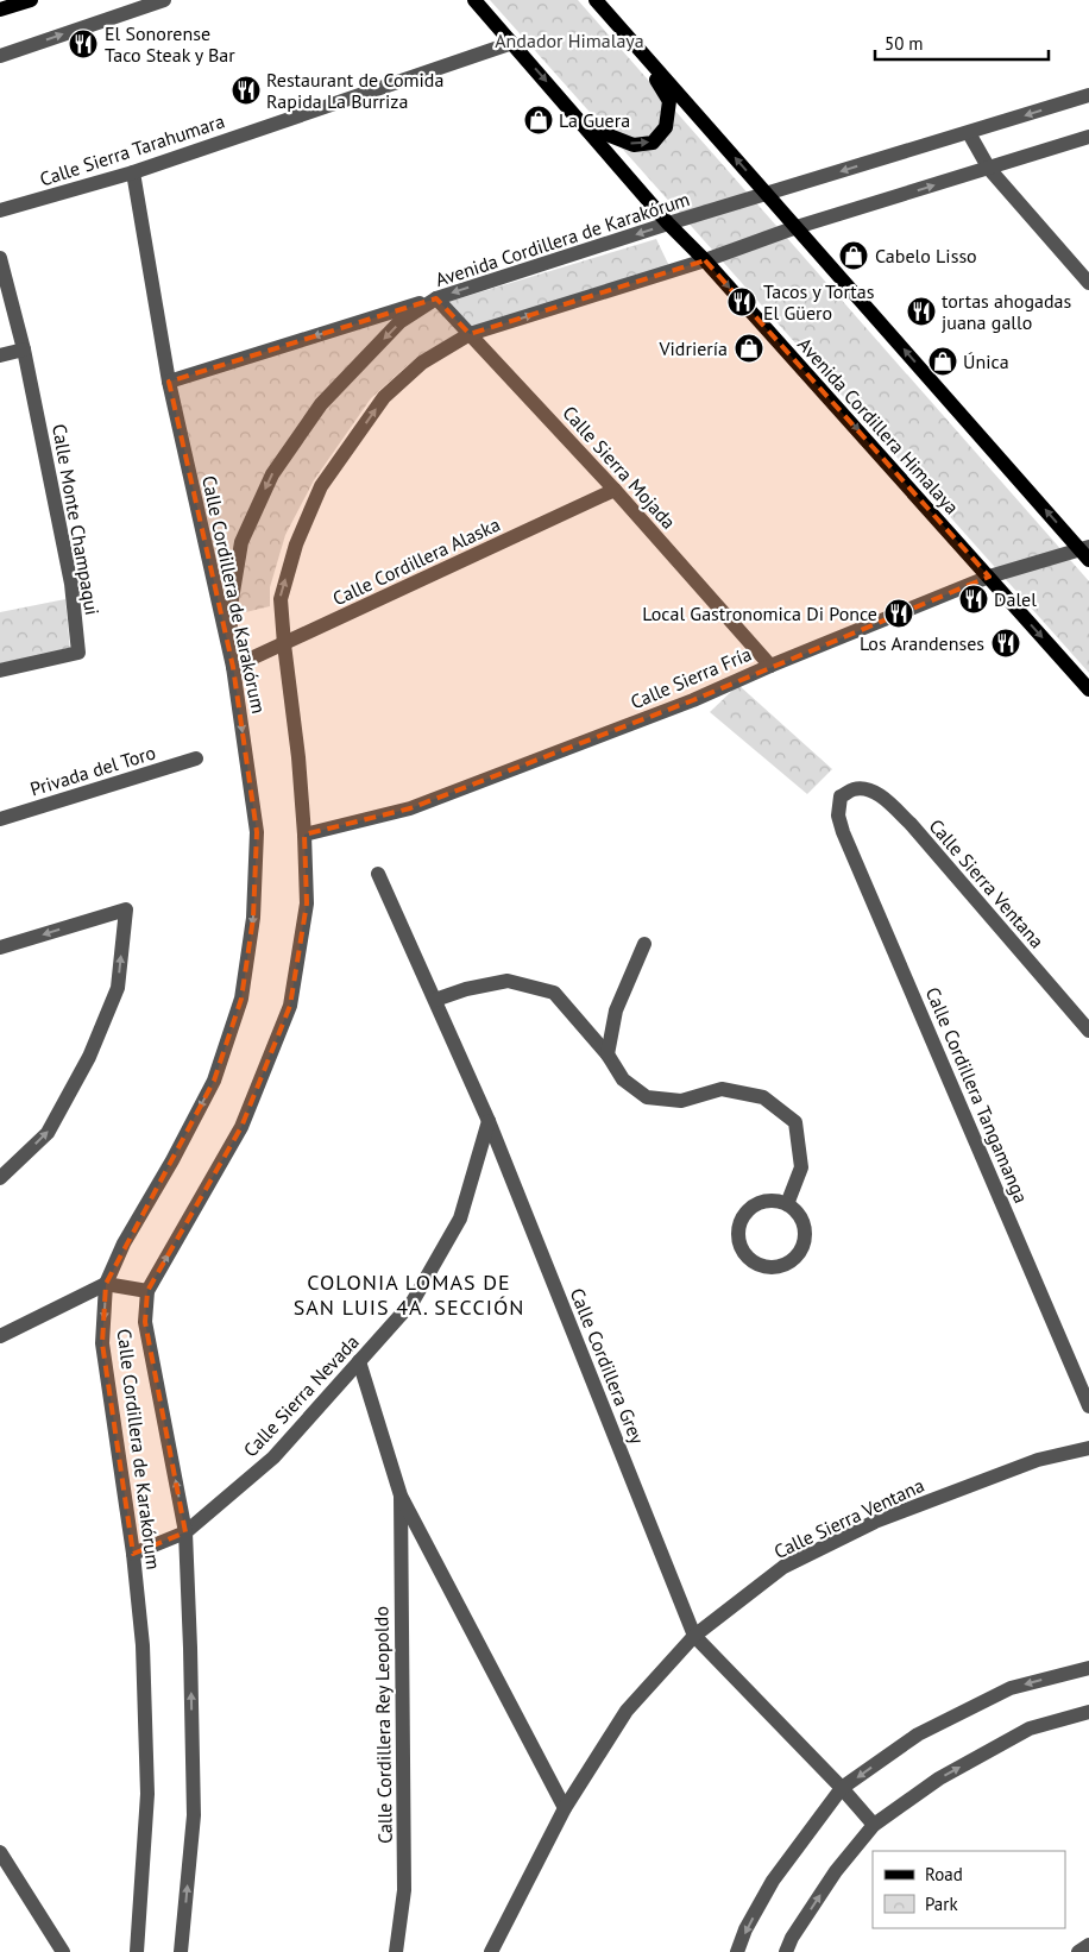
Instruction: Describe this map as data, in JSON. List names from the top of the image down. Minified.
{"streets":{"main road":["Avenida Cordillera Himalaya"],"street":["Calle Sierra Tarahumara","Avenida Cordillera de Karakórum","Calle Sierra Mojada","Calle Monte Champaqui","Calle Cordillera Alaska","Calle Cordillera de Karakórum","Calle Sierra Fría","Privada del Toro","Calle Sierra Ventana","Calle Cordillera Tangamanga","Calle Cordillera Grey","Calle Sierra Nevada","Calle Cordillera Rey Leopoldo"]},"crossings":[["Calle Sierra Tarahumara","Avenida Cordillera Himalaya"],["Calle Sierra Tarahumara","Calle Cordillera de Karakórum"],["Avenida Cordillera de Karakórum","Avenida Cordillera Himalaya"],["Avenida Cordillera de Karakórum","Calle Sierra Mojada"],["Avenida Cordillera de Karakórum","Calle Cordillera Alaska"],["Avenida Cordillera de Karakórum","Calle Cordillera de Karakórum"],["Avenida Cordillera Himalaya","Calle Sierra Fría"],["Calle Sierra Mojada","Calle Cordillera Alaska"],["Calle Sierra Mojada","Calle Sierra Fría"],["Calle Cordillera Alaska","Calle Cordillera de Karakórum"],["Calle Cordillera de Karakórum","Calle Sierra Fría"],["Calle Cordillera de Karakórum","Calle Sierra Nevada"],["Calle Sierra Ventana","Calle Cordillera Tangamanga"],["Calle Sierra Ventana","Calle Cordillera Grey"],["Calle Sierra Ventana","Calle Cordillera Rey Leopoldo"],["Calle Cordillera Grey","Calle Sierra Nevada"],["Calle Sierra Nevada","Calle Cordillera Rey Leopoldo"]],"districts":["COLONIA LOMAS DE SAN LUIS 4A. SECCIÓN"],"parks":["Andador Himalaya"],"places":{"restaurant":["El Sonorense Taco Steak y Bar","Restaurant de Comida Rapida La Burriza","Tacos y Tortas El Güero","tortas ahogadas juana gallo","Dalel","Local Gastronomica Di Ponce","Los Arandenses"],"shop":["La Guera","Cabelo Lisso","Vidriería","Única"]},"legend":["Road","Park"],"scale_bar":"50 m"}
